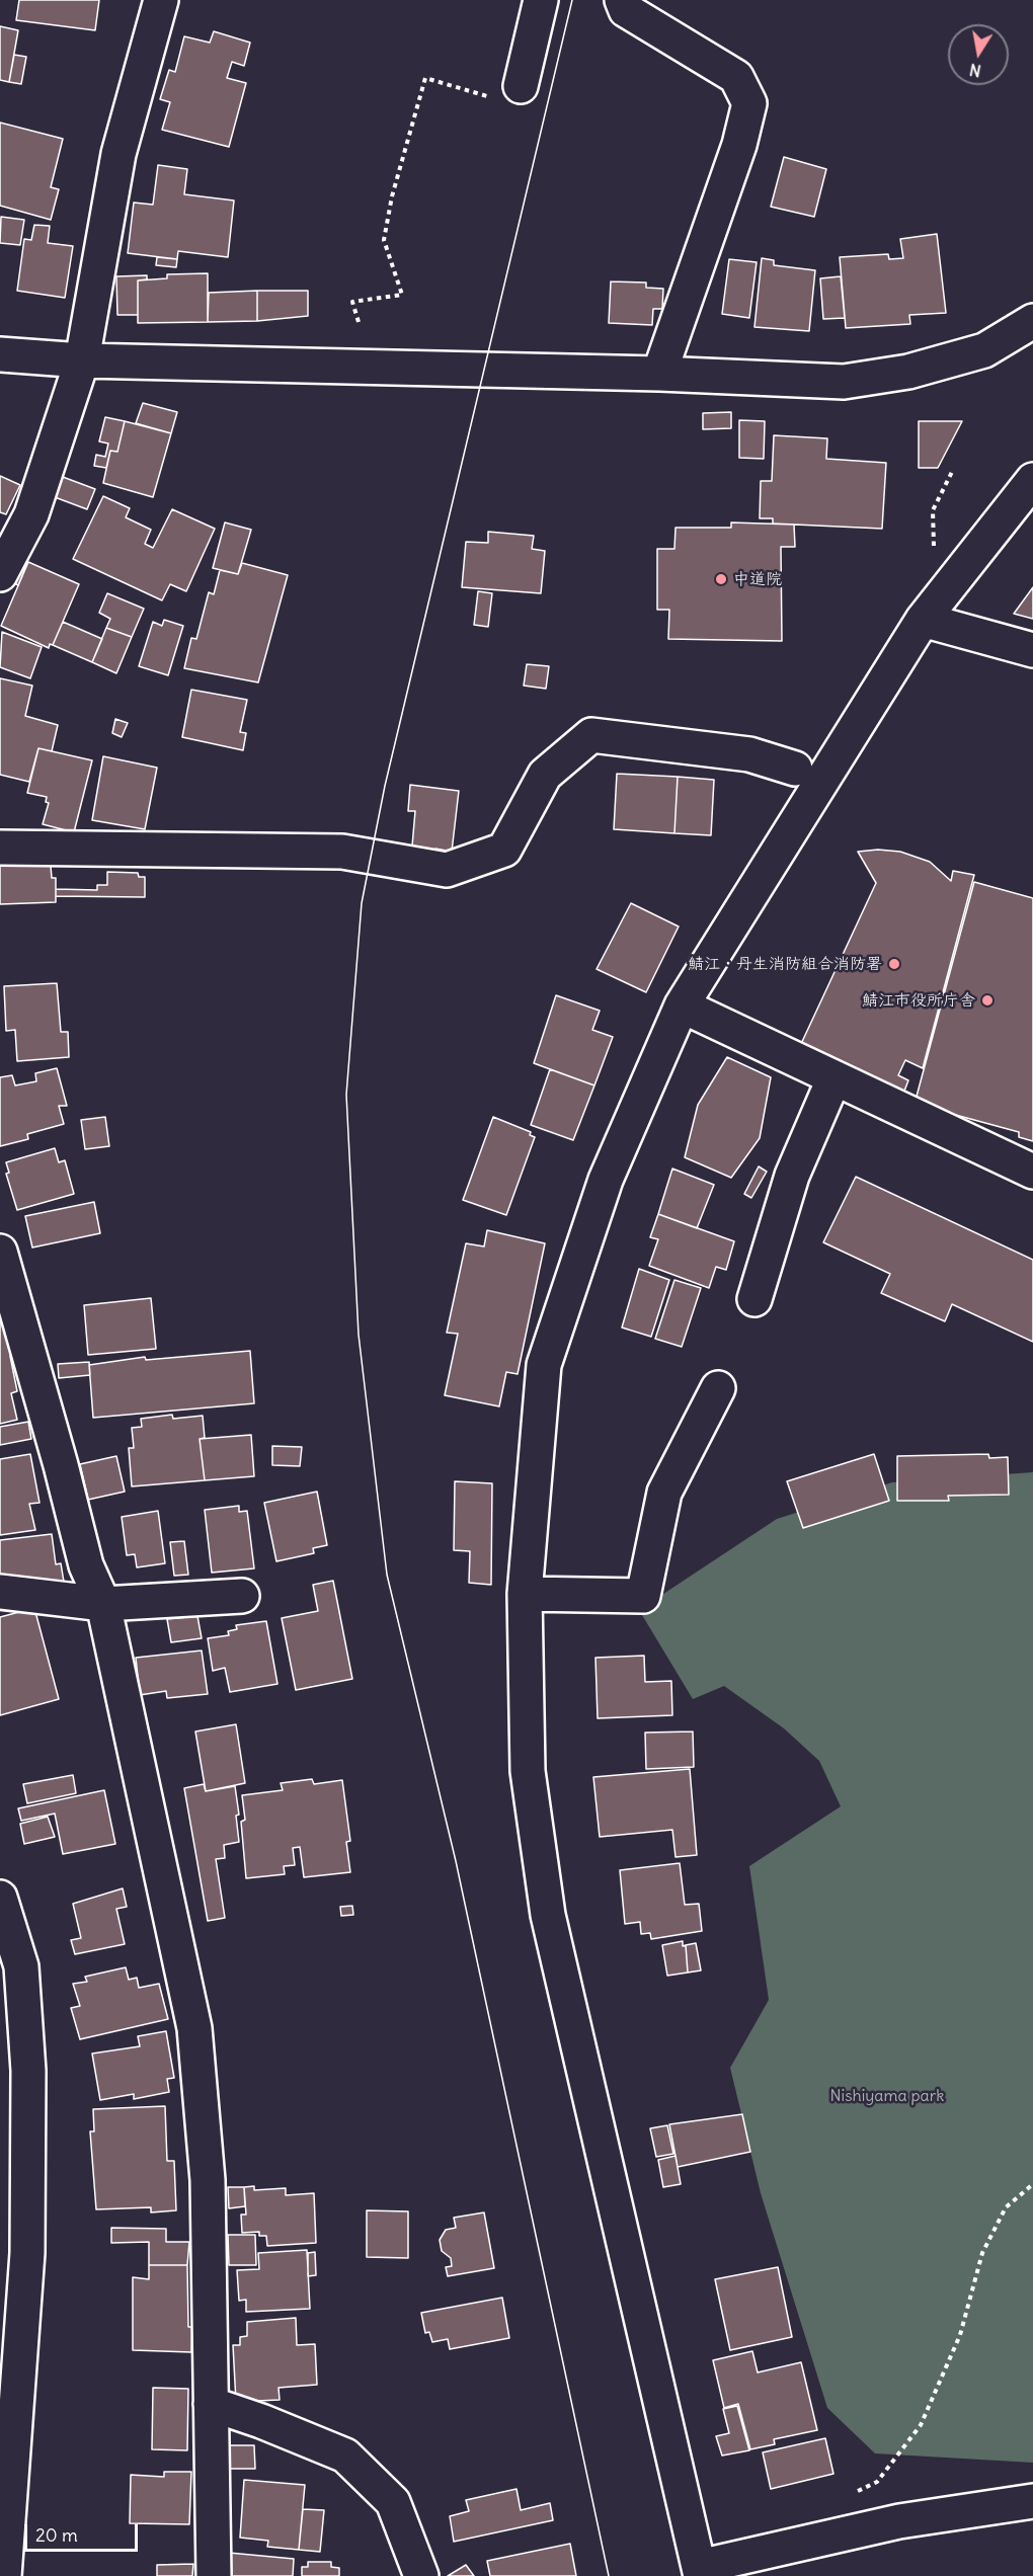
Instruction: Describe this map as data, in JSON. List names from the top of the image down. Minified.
{"parks":["Nishiyama park"],"places":["中道院","鯖江・丹生消防組合消防署","鯖江市役所庁舎"],"scale_bar":"20 m","north":"bottom"}
